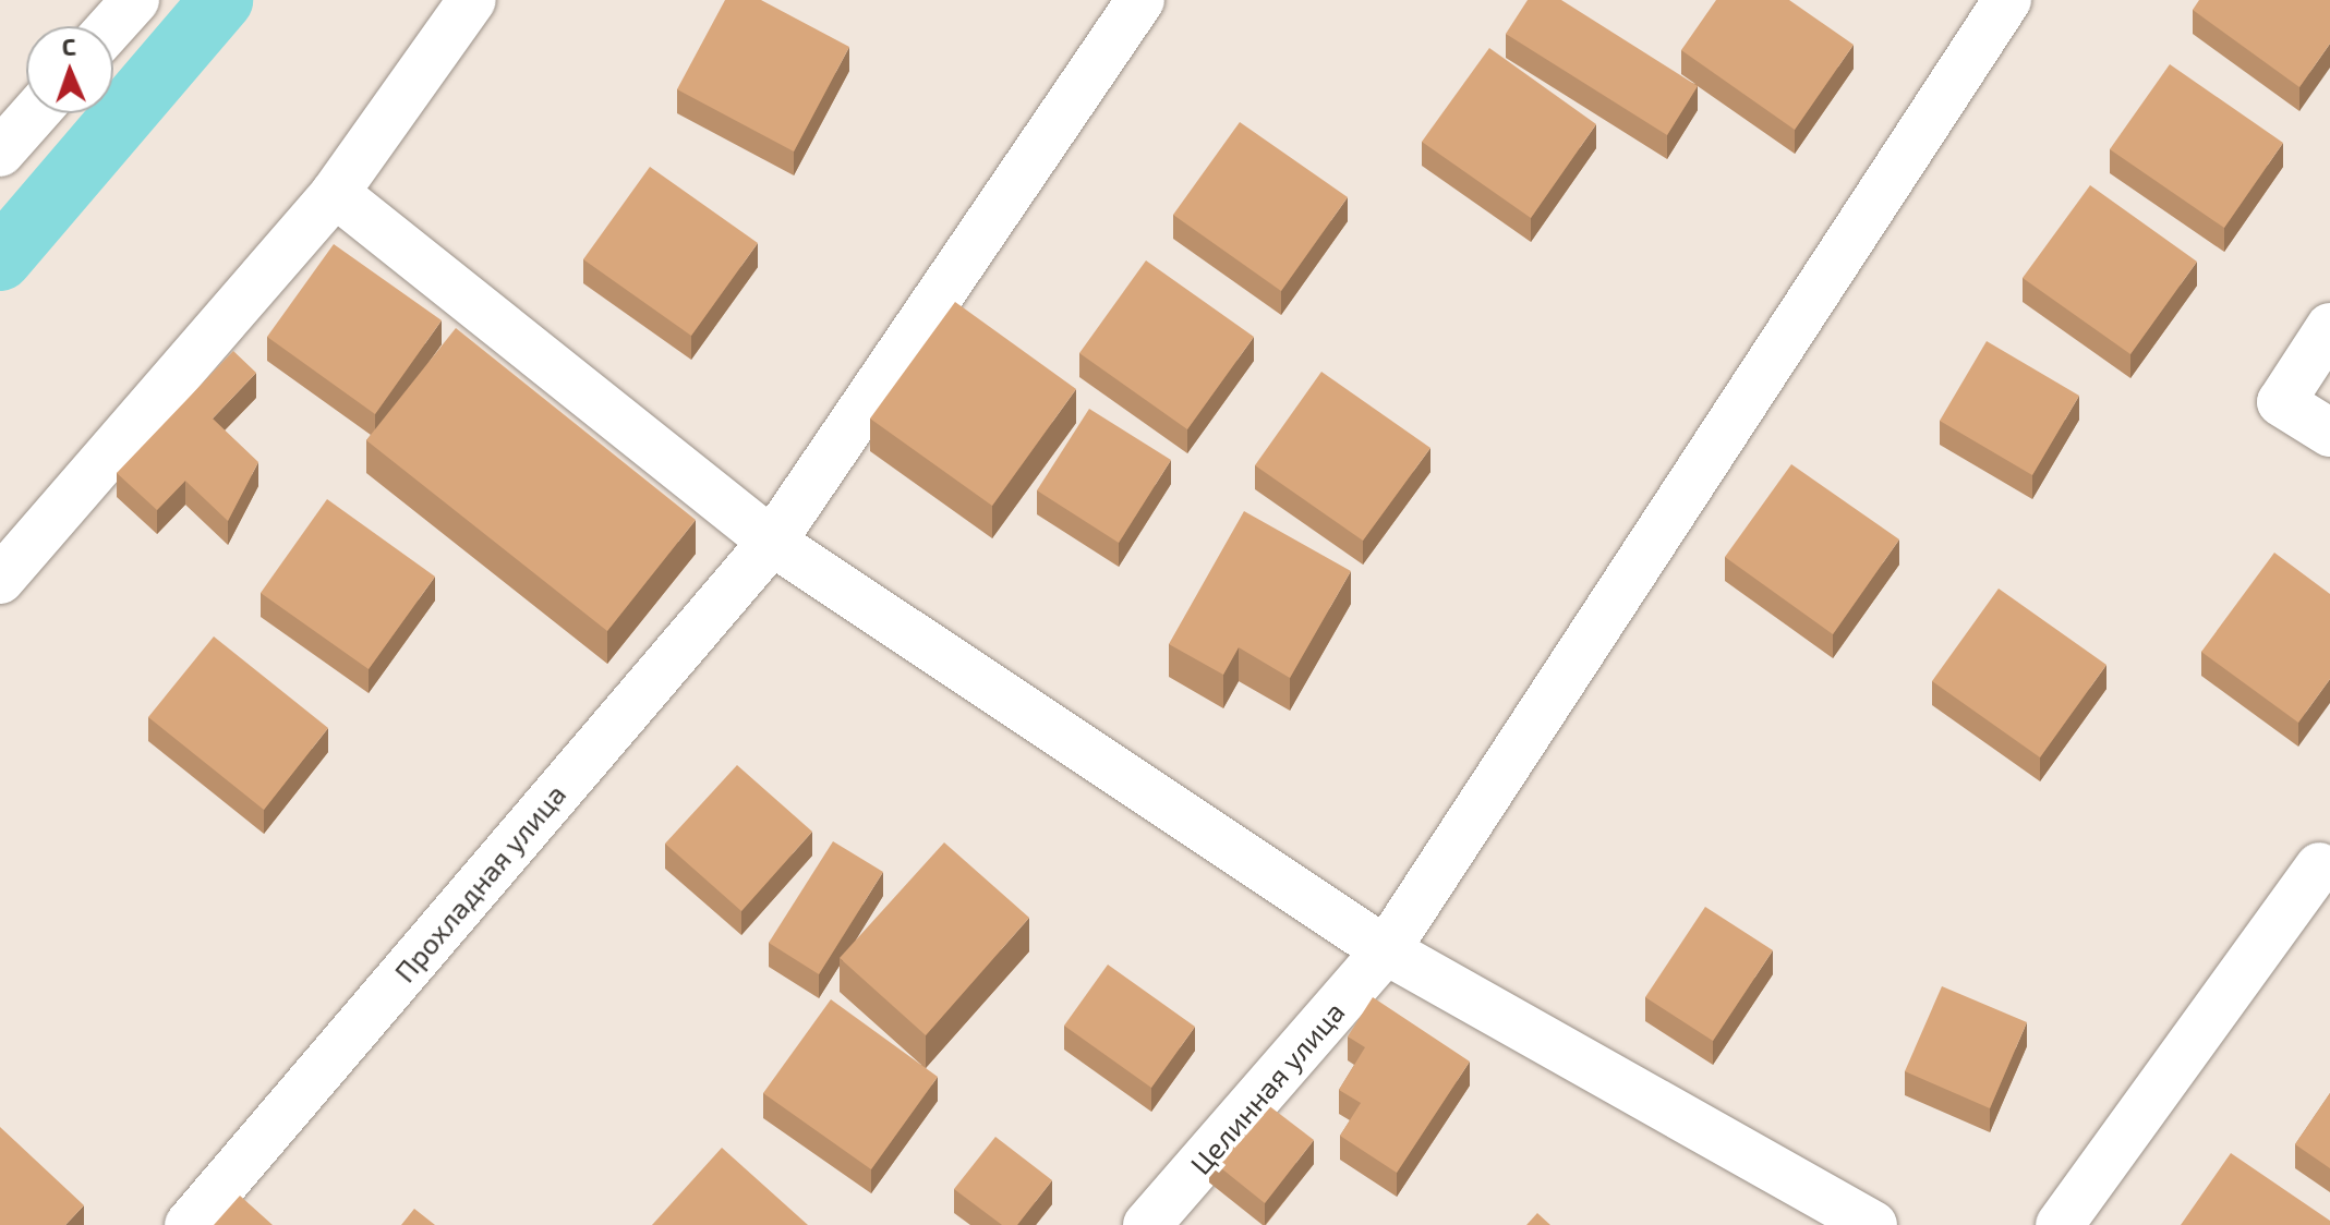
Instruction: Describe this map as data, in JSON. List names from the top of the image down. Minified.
{"streets":{"street":["Прохладная улица","Целинная улица"]},"north":"top"}
